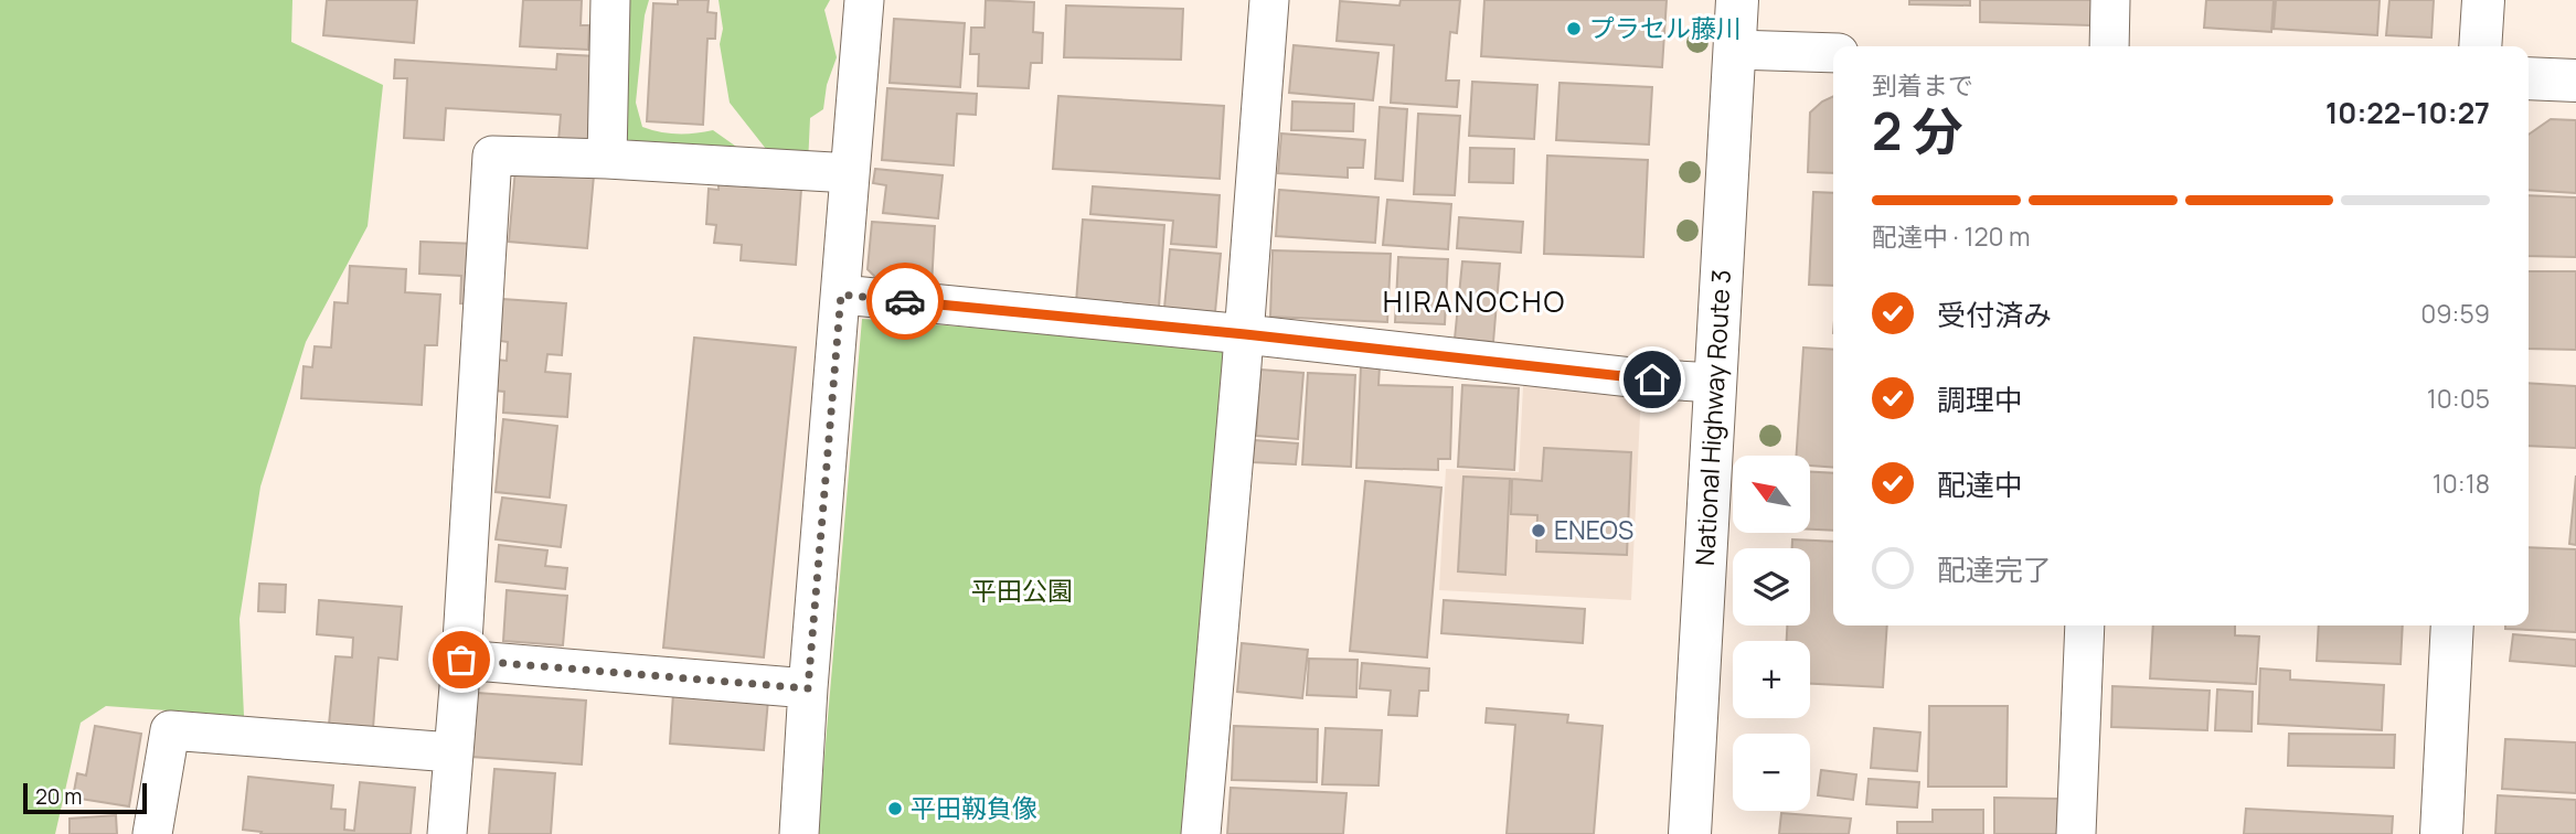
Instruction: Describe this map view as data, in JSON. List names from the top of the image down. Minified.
{"streets":{"main road":["National Highway Route 3"]},"districts":["HIRANOCHO"],"parks":["平田公園"],"places":["プラセル藤川","ENEOS","平田靱負像"],"scale_bar":"20 m","north":"top left","page":{"heading":["2 分","到着まで","10:22–10:27"],"bar":"配達中 · 120 m","list":[["受付済み","09:59"],["調理中","10:05"],["配達中","10:18"],"配達完了"],"map_buttons":["+","−"],"scale":"20 m"}}
